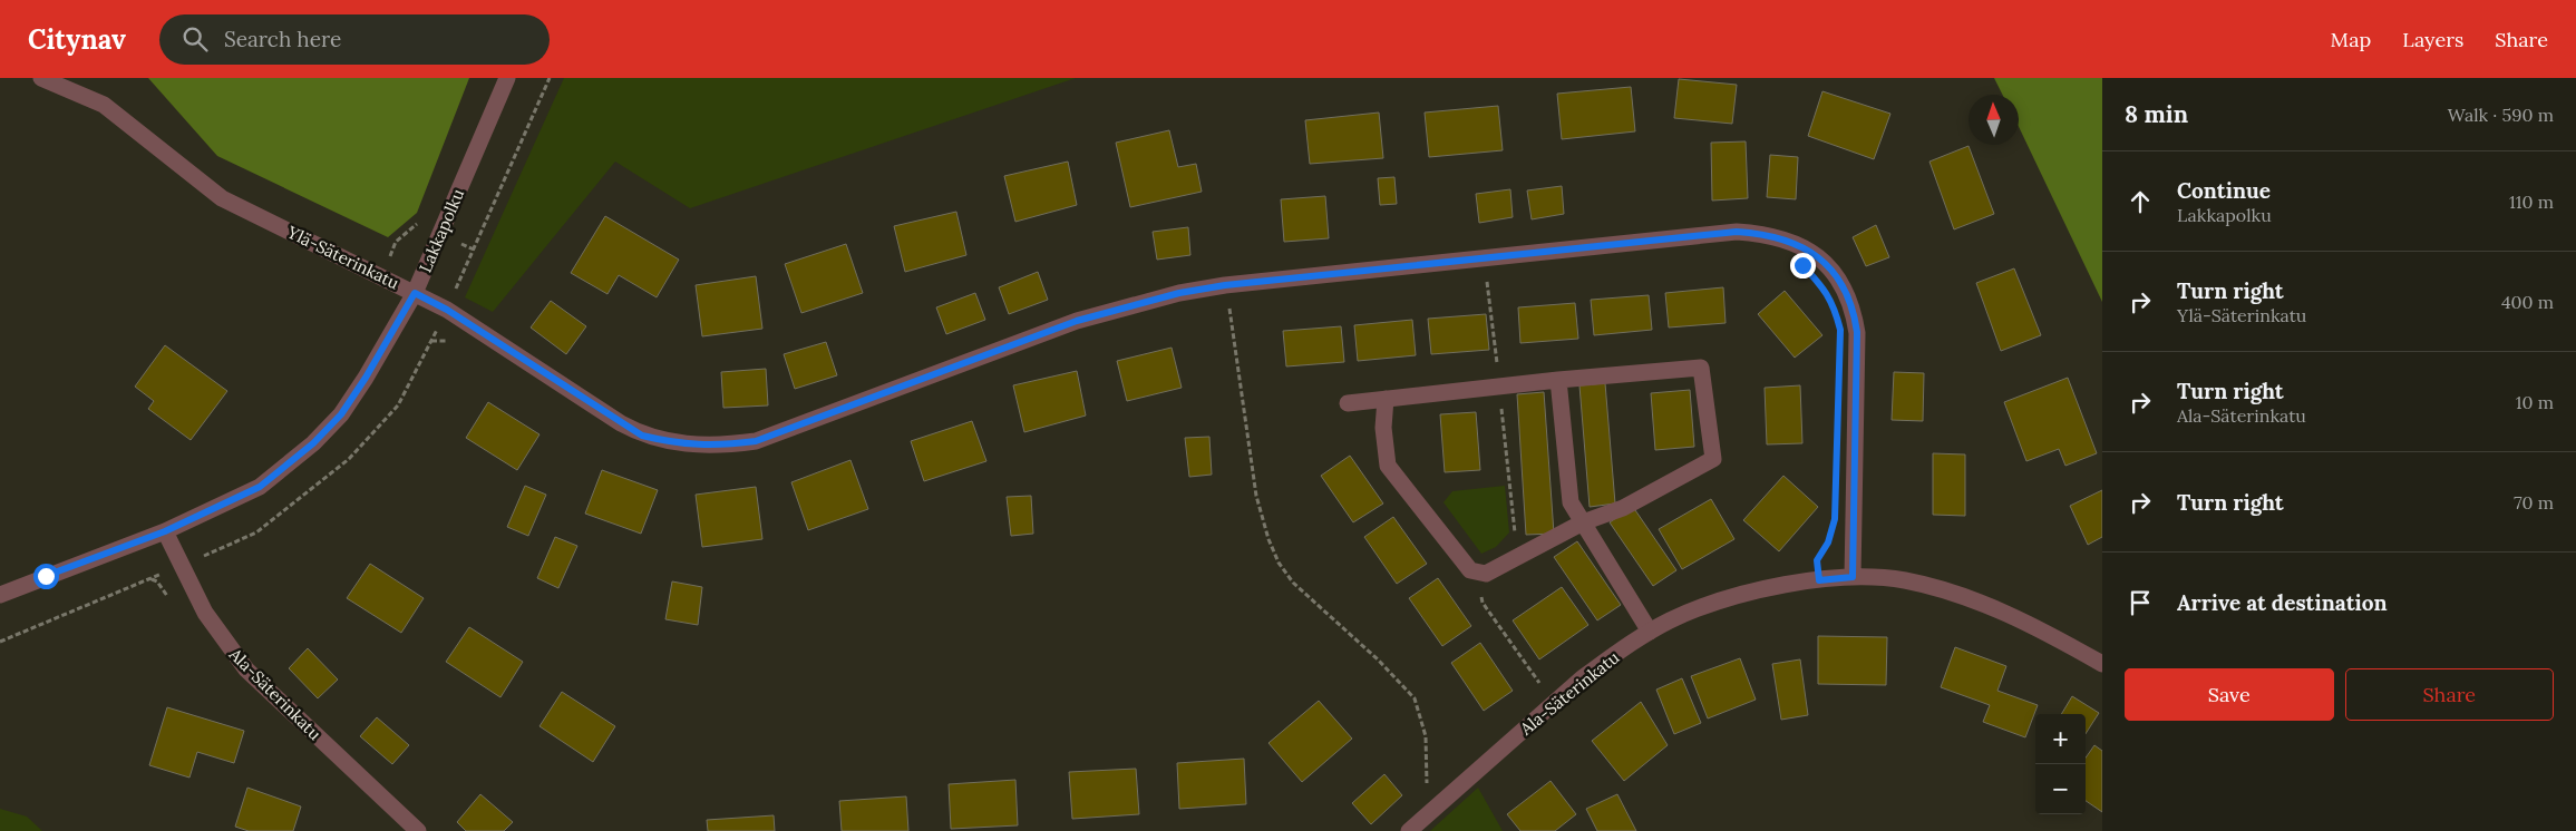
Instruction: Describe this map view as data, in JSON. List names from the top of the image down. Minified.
{"streets":{"street":["Lakkapolku","Ylä-Säterinkatu","Ala-Säterinkatu"]},"crossings":[["Lakkapolku","Ylä-Säterinkatu"],["Lakkapolku","Ala-Säterinkatu"],["Ylä-Säterinkatu","Ala-Säterinkatu"]],"north":"top","page":{"header":"Citynav","search":"Search here","nav":["Map","Layers","Share"],"heading":["8 min","Walk · 590 m"],"list":[["Continue","Lakkapolku","110 m"],["Turn right","Ylä-Säterinkatu","400 m"],["Turn right","Ala-Säterinkatu","10 m"],["Turn right","70 m"],"Arrive at destination"],"buttons":["Save","Share"],"map_buttons":["+","−"]}}
